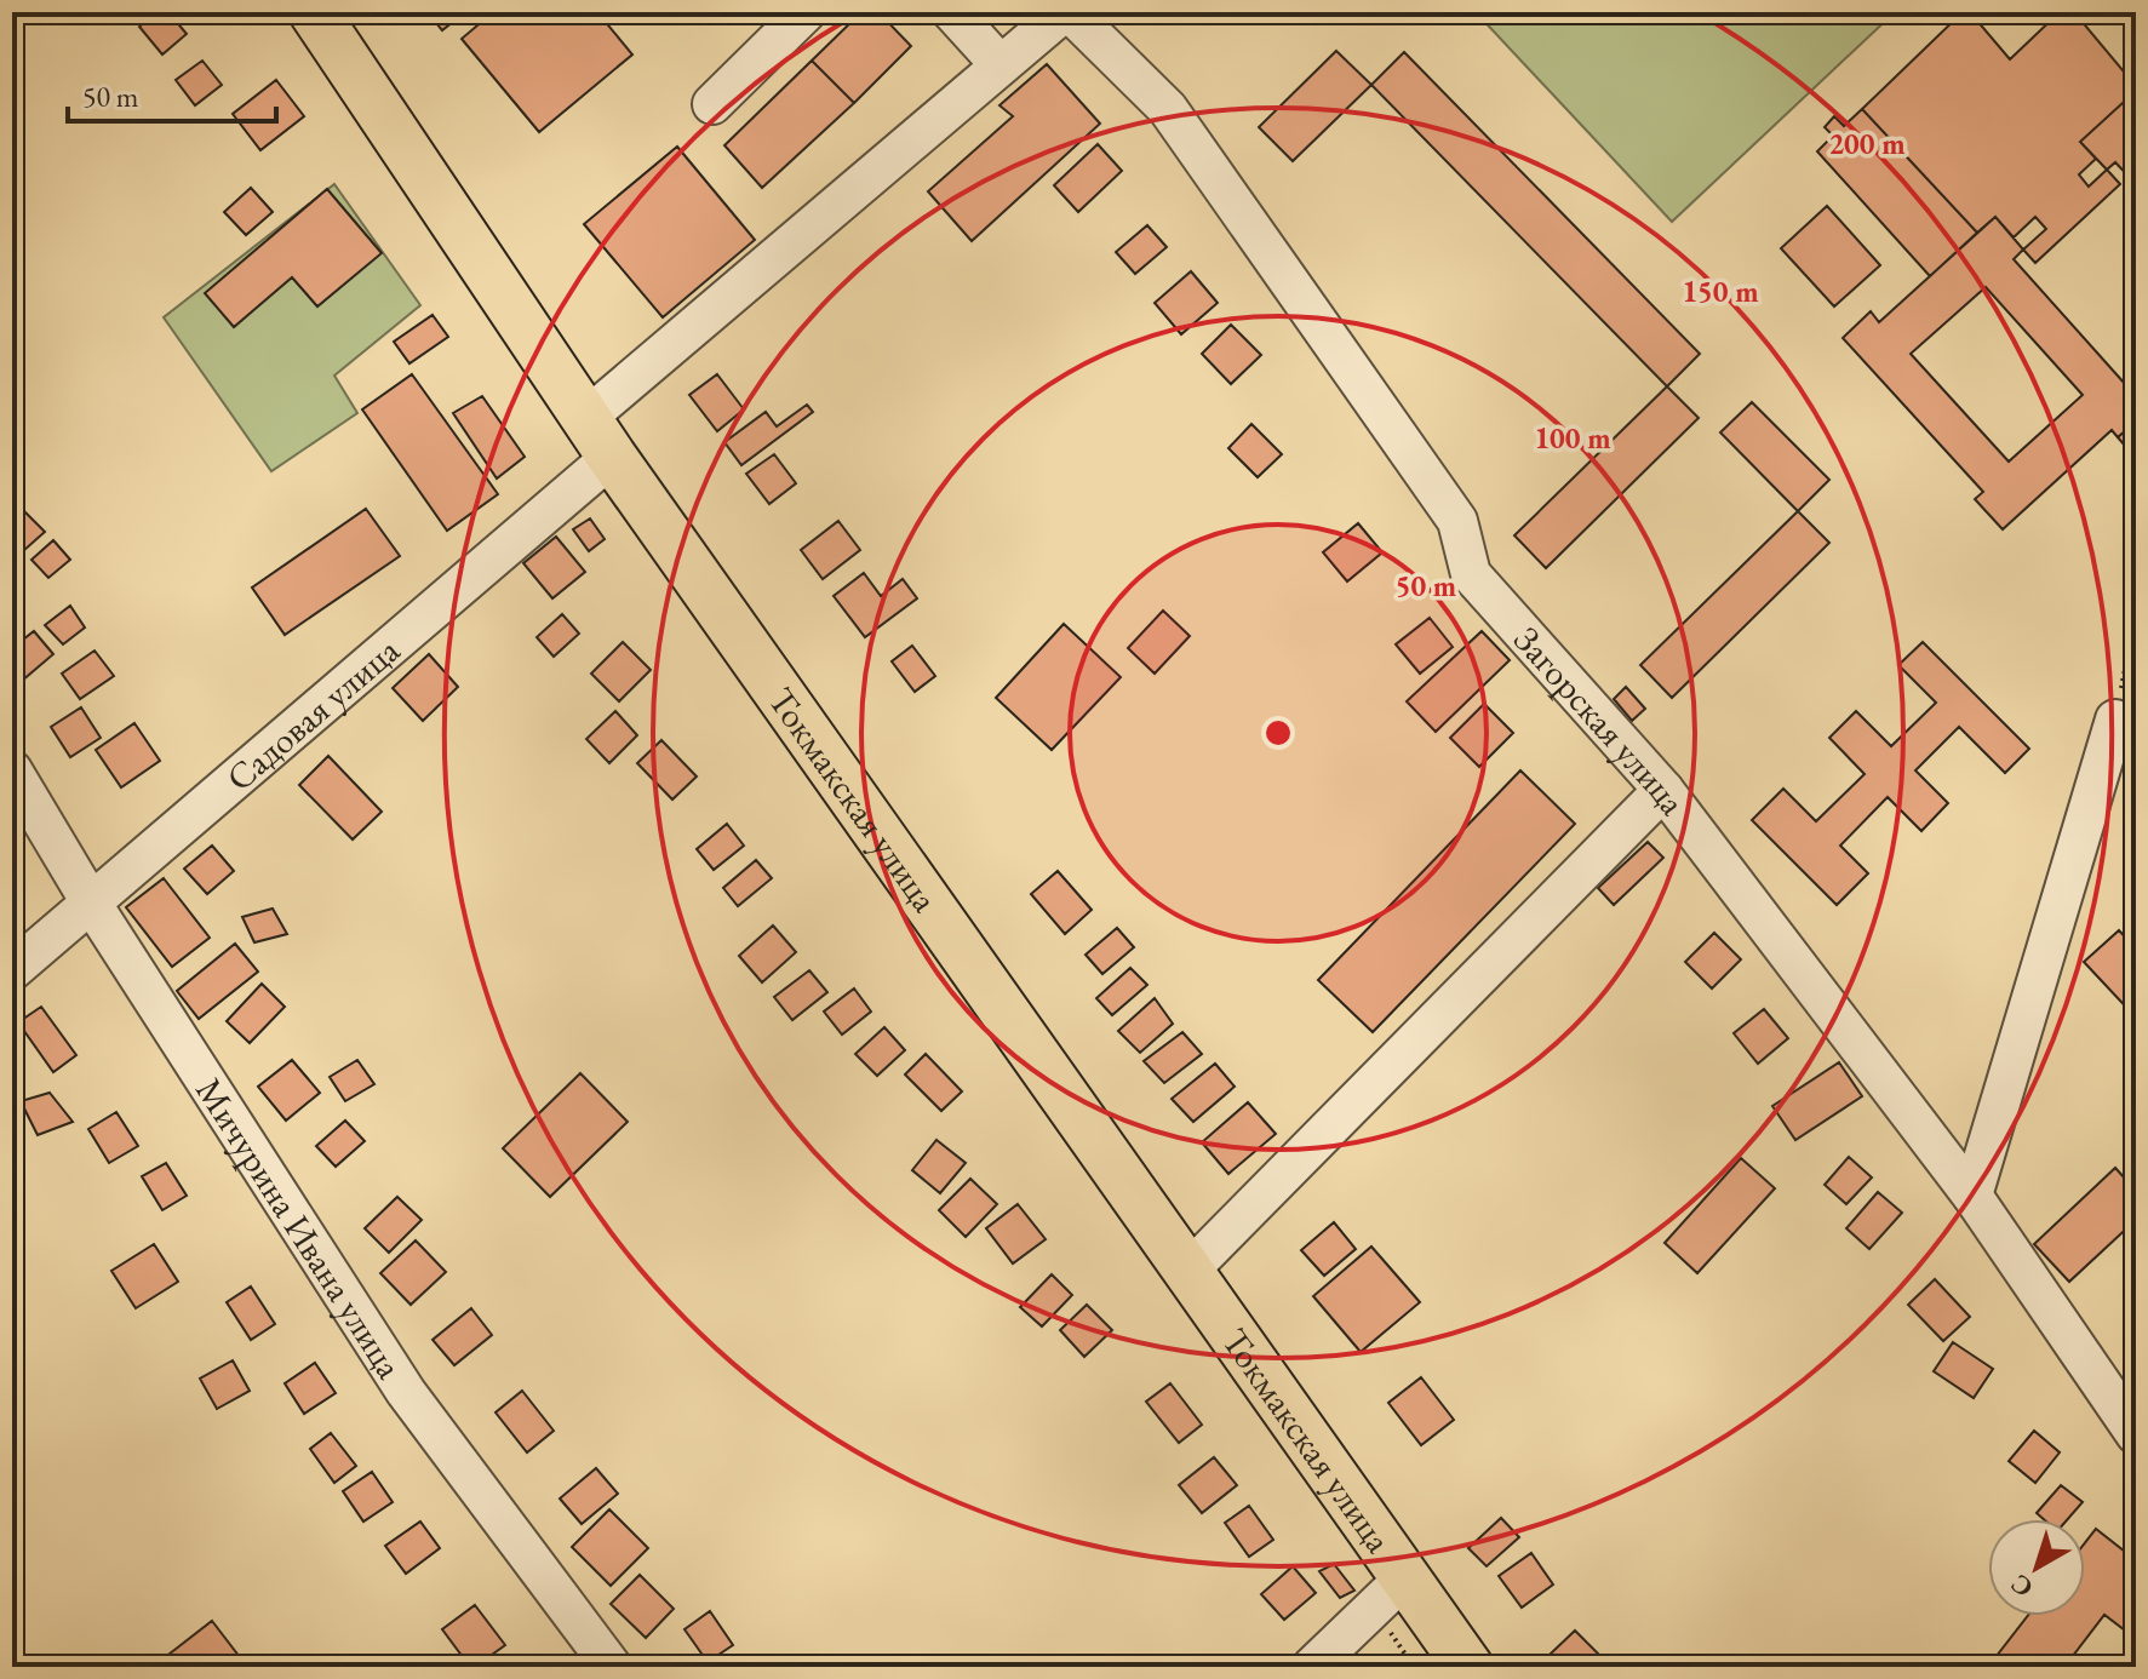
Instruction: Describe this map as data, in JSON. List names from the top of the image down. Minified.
{"streets":{"main road":["Токмакская улица"],"street":["Садовая улица","Загорская улица","Мичурина Ивана улица"]},"crossings":[["Садовая улица","Загорская улица"],["Садовая улица","Токмакская улица"],["Садовая улица","Мичурина Ивана улица"]],"scale_bar":"50 m","north":"bottom left","rings":["200 m","150 m","100 m","50 m"]}
